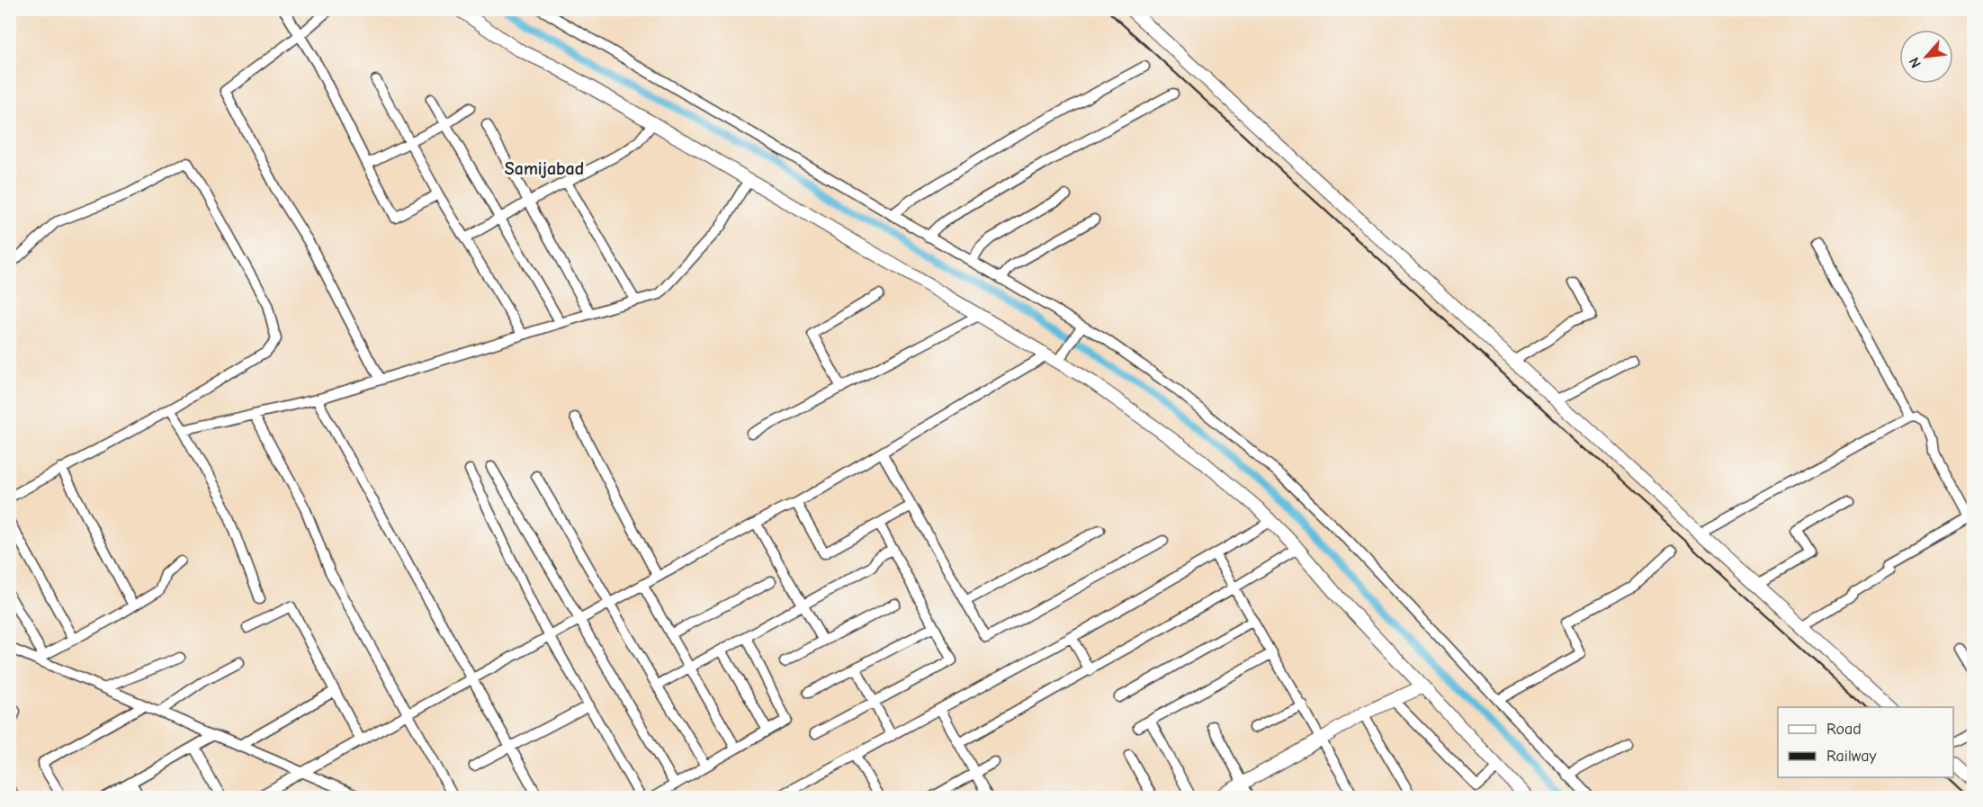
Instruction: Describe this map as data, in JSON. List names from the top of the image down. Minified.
{"districts":["Samijabad"],"legend":["Road","Railway"],"north":"bottom left"}
